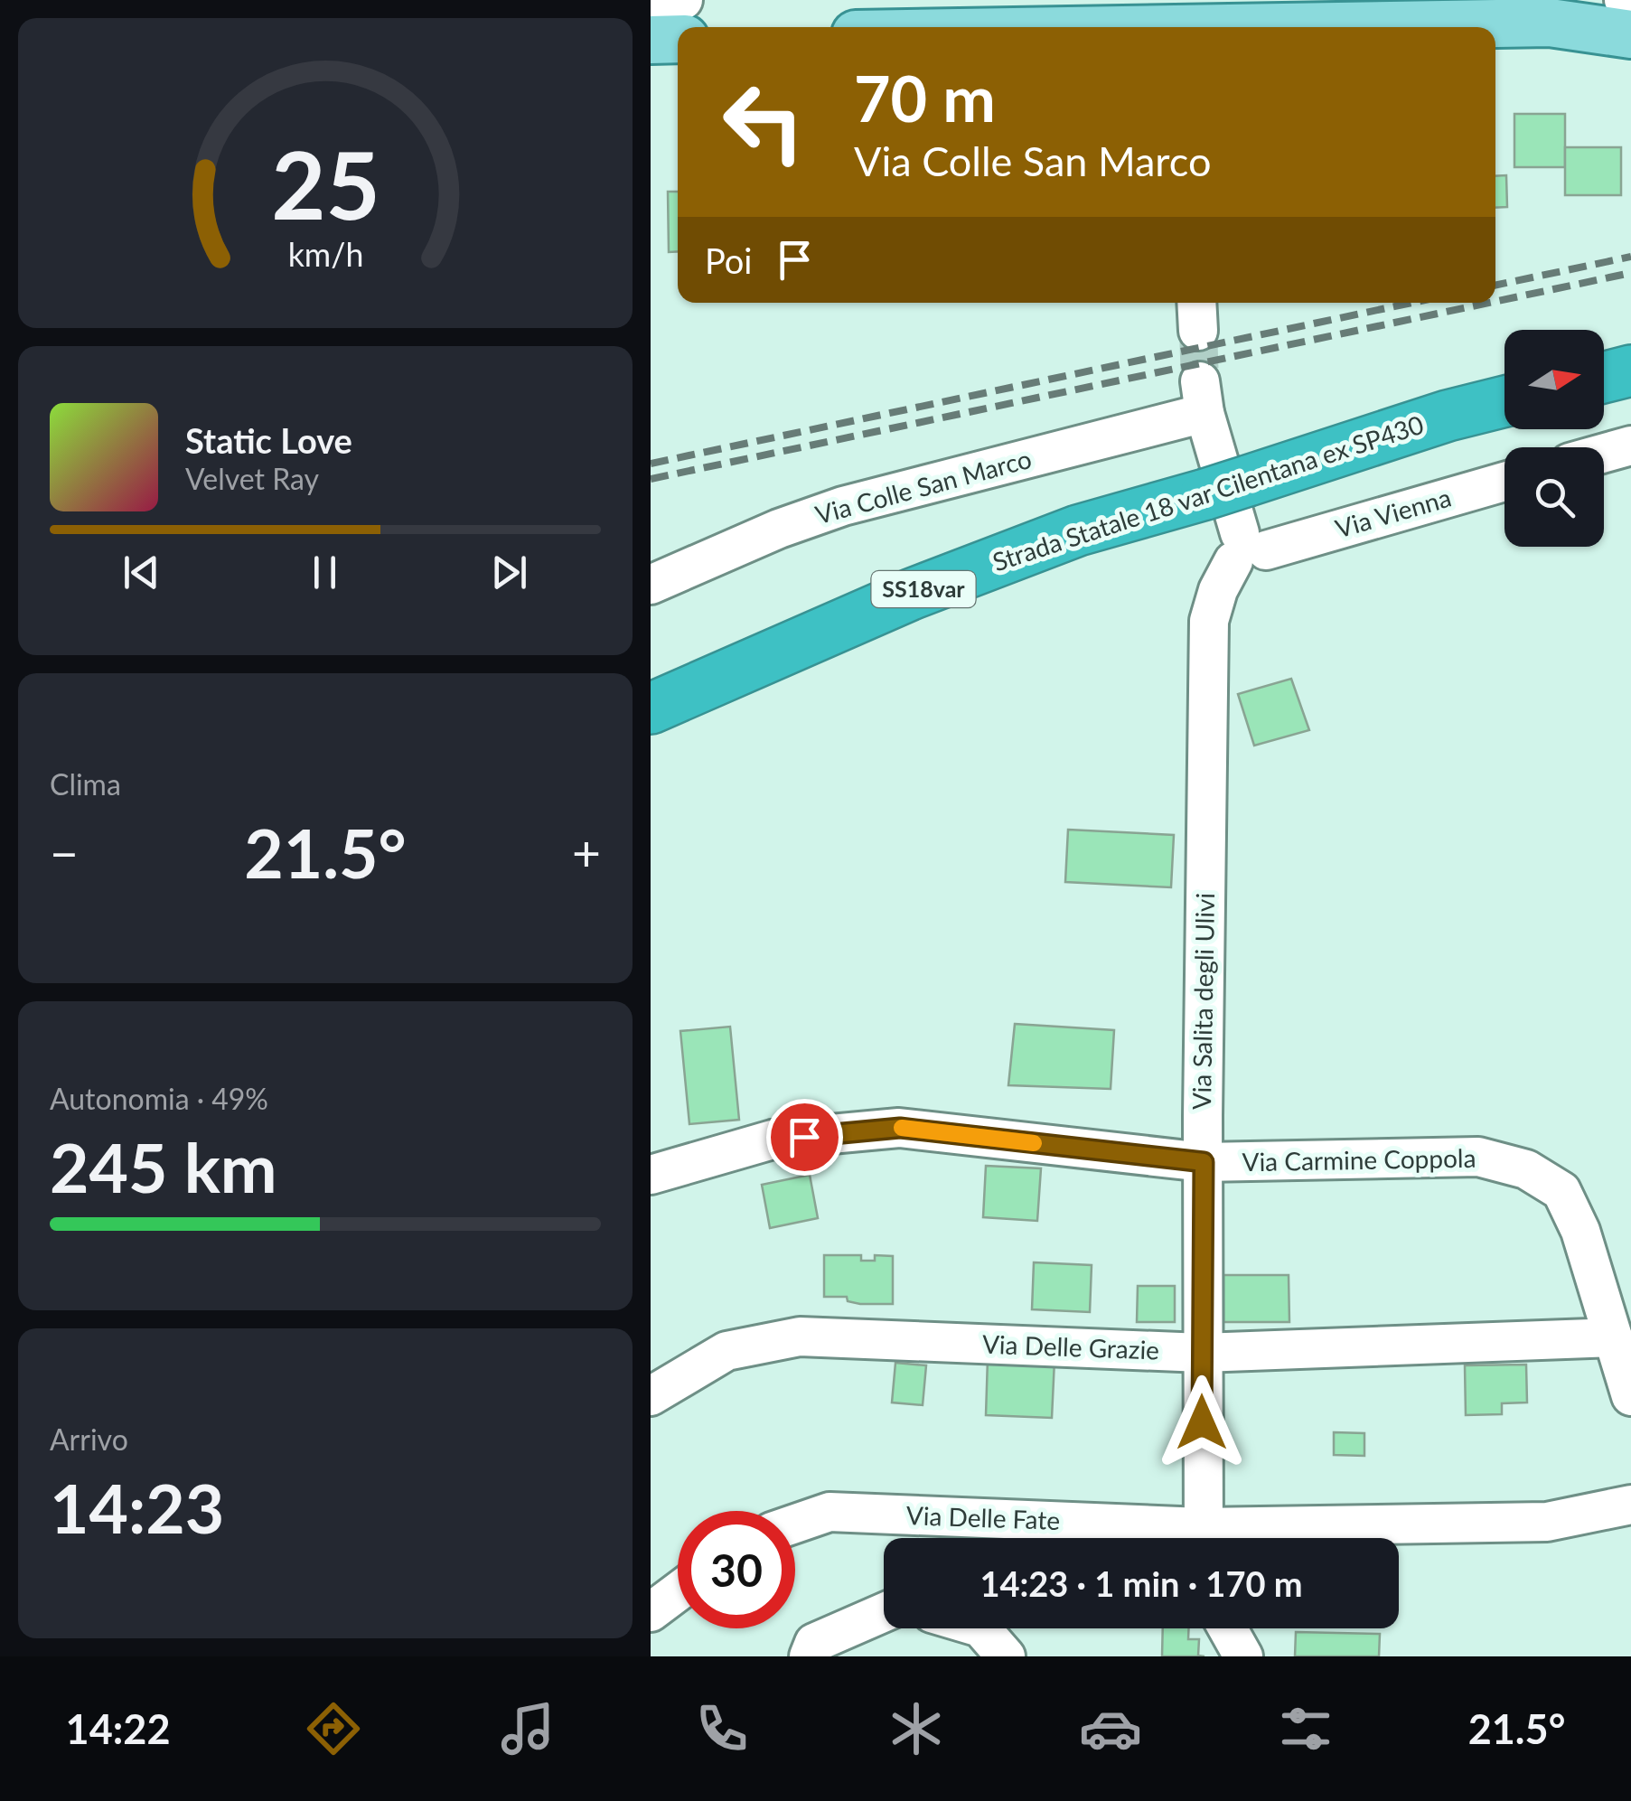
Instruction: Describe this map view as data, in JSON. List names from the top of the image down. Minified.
{"streets":{"highway":["Strada Statale 18 var Cilentana ex SP430","SS18var"],"street":["Via Colle San Marco","Via Vienna","Via Salita degli Ulivi","Via Carmine Coppola","Via Delle Grazie","Via Delle Fate"]},"crossings":[["Via Colle San Marco","Via Vienna"],["Via Colle San Marco","Via Salita degli Ulivi"],["Via Vienna","Via Salita degli Ulivi"],["Via Salita degli Ulivi","Via Carmine Coppola"],["Via Salita degli Ulivi","Via Delle Grazie"],["Via Carmine Coppola","Via Delle Grazie"]],"north":"right","page":{"turn":["70 m","Via Colle San Marco"],"then":"Poi","song":["Static Love","Velvet Ray"],"tile":["Clima",["Autonomia · 49%","245 km"],["Arrivo","14:23"]],"heat":["−","21.5°","+"],"limit":"30","trip":"14:23 · 1 min · 170 m","tabs":["14:22","21.5°"],"gauge":["25","km/h"]}}
